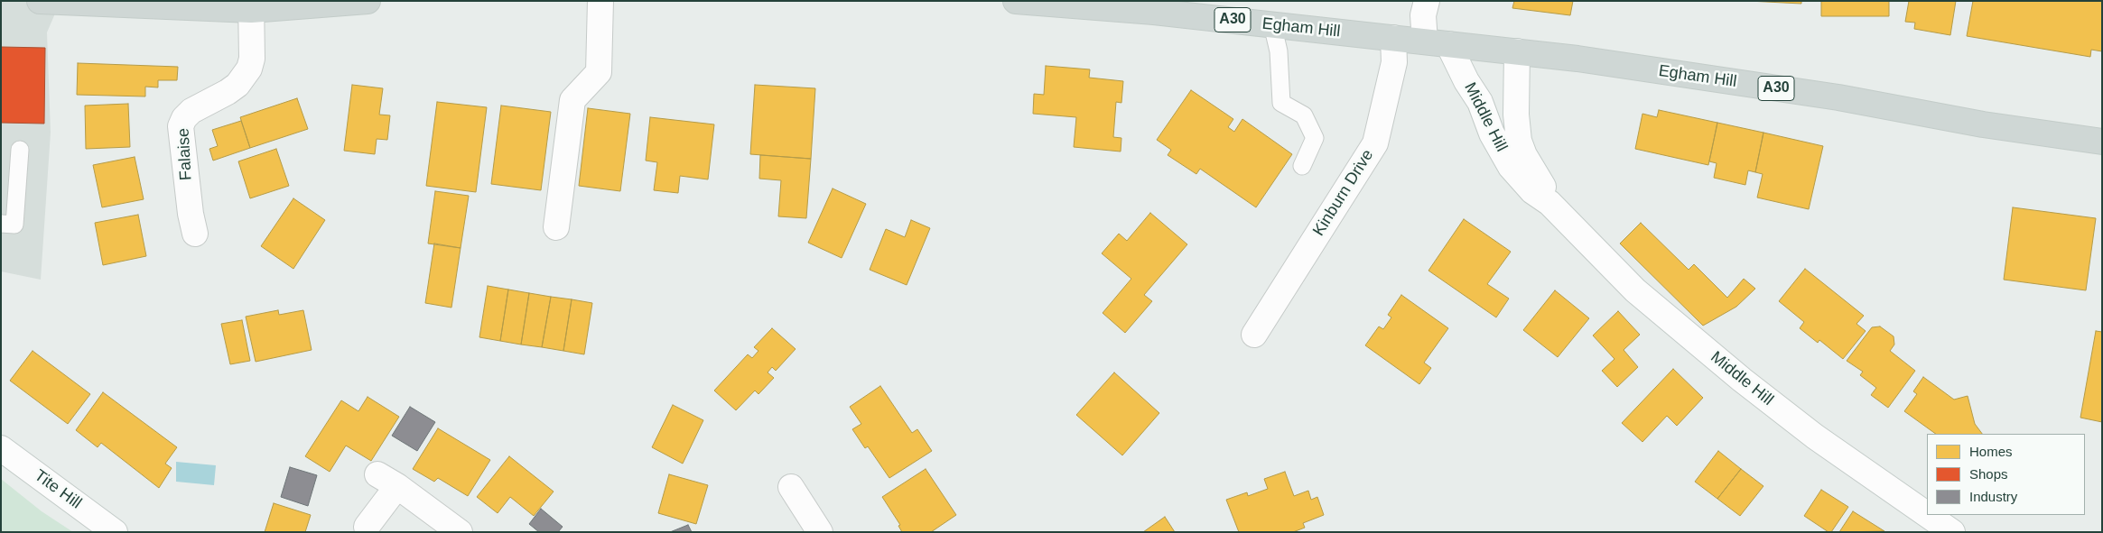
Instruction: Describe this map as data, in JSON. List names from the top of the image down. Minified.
{"streets":{"main road":["A30","Egham Hill"],"street":["Middle Hill","Falaise","Kinburn Drive","Tite Hill"]},"crossings":[["Egham Hill","Middle Hill"],["Egham Hill","Kinburn Drive"]],"legend":["Homes","Shops","Industry"]}
